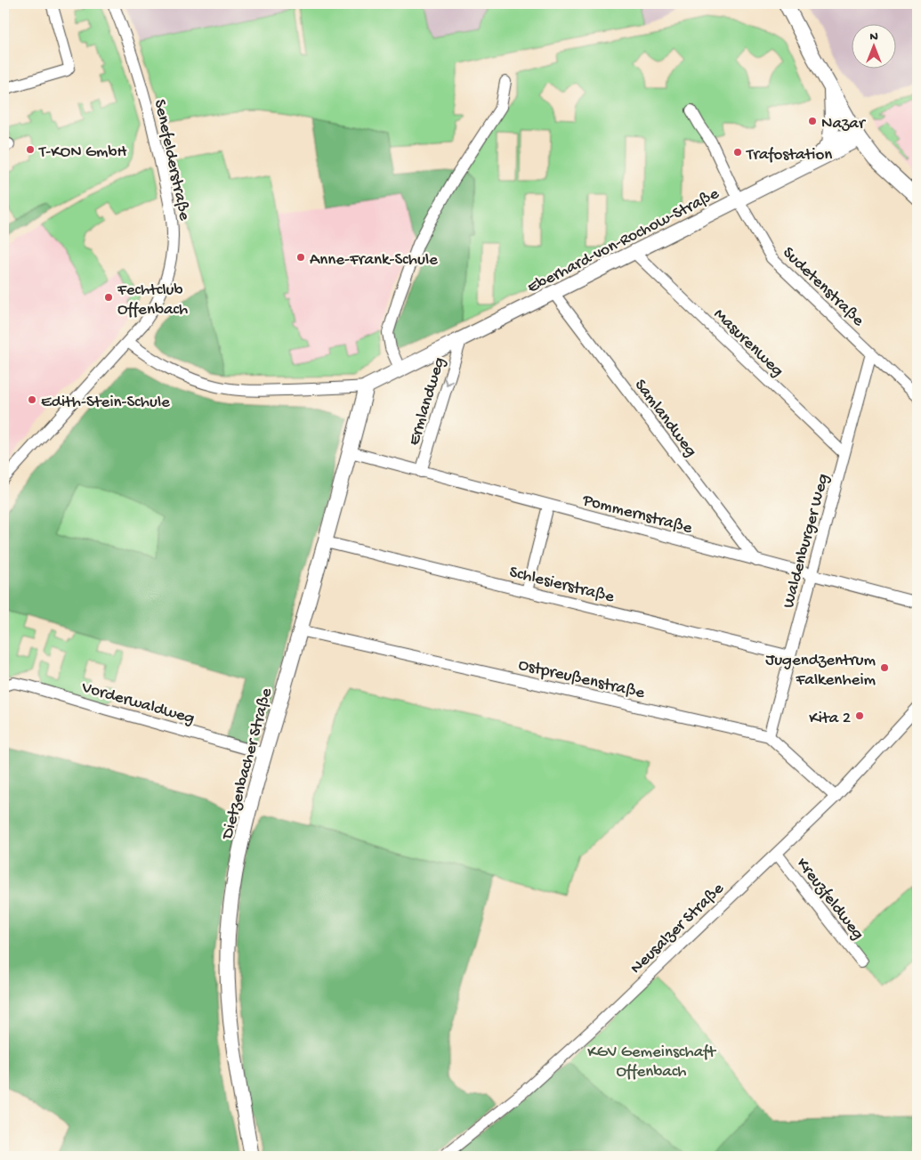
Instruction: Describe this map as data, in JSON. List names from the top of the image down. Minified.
{"streets":{"main road":["Eberhard-von-Rochow-Straße","Dietzenbacher Straße"],"street":["Senefelderstraße","Sudetenstraße","Masurenweg","Ermlandweg","Samlandweg","Pommernstraße","Waldenburger Weg","Schlesierstraße","Ostpreußenstraße","Vorderwaldweg","Kreuzfeldweg","Neusalzer Straße"]},"crossings":[["Senefelderstraße","Eberhard-von-Rochow-Straße"],["Eberhard-von-Rochow-Straße","Sudetenstraße"],["Eberhard-von-Rochow-Straße","Masurenweg"],["Eberhard-von-Rochow-Straße","Ermlandweg"],["Eberhard-von-Rochow-Straße","Samlandweg"],["Eberhard-von-Rochow-Straße","Dietzenbacher Straße"],["Sudetenstraße","Waldenburger Weg"],["Masurenweg","Waldenburger Weg"],["Ermlandweg","Pommernstraße"],["Samlandweg","Pommernstraße"],["Pommernstraße","Waldenburger Weg"],["Pommernstraße","Dietzenbacher Straße"],["Waldenburger Weg","Schlesierstraße"],["Waldenburger Weg","Ostpreußenstraße"],["Schlesierstraße","Dietzenbacher Straße"],["Ostpreußenstraße","Dietzenbacher Straße"],["Ostpreußenstraße","Neusalzer Straße"],["Vorderwaldweg","Dietzenbacher Straße"],["Kreuzfeldweg","Neusalzer Straße"]],"parks":["KGV Gemeinschaft Offenbach"],"places":["Nazar","T-KON GmbH","Trafostation","Anne-Frank-Schule","Fechtclub Offenbach","Edith-Stein-Schule","Jugendzentrum Falkenheim","Kita 2"],"north":"top"}
